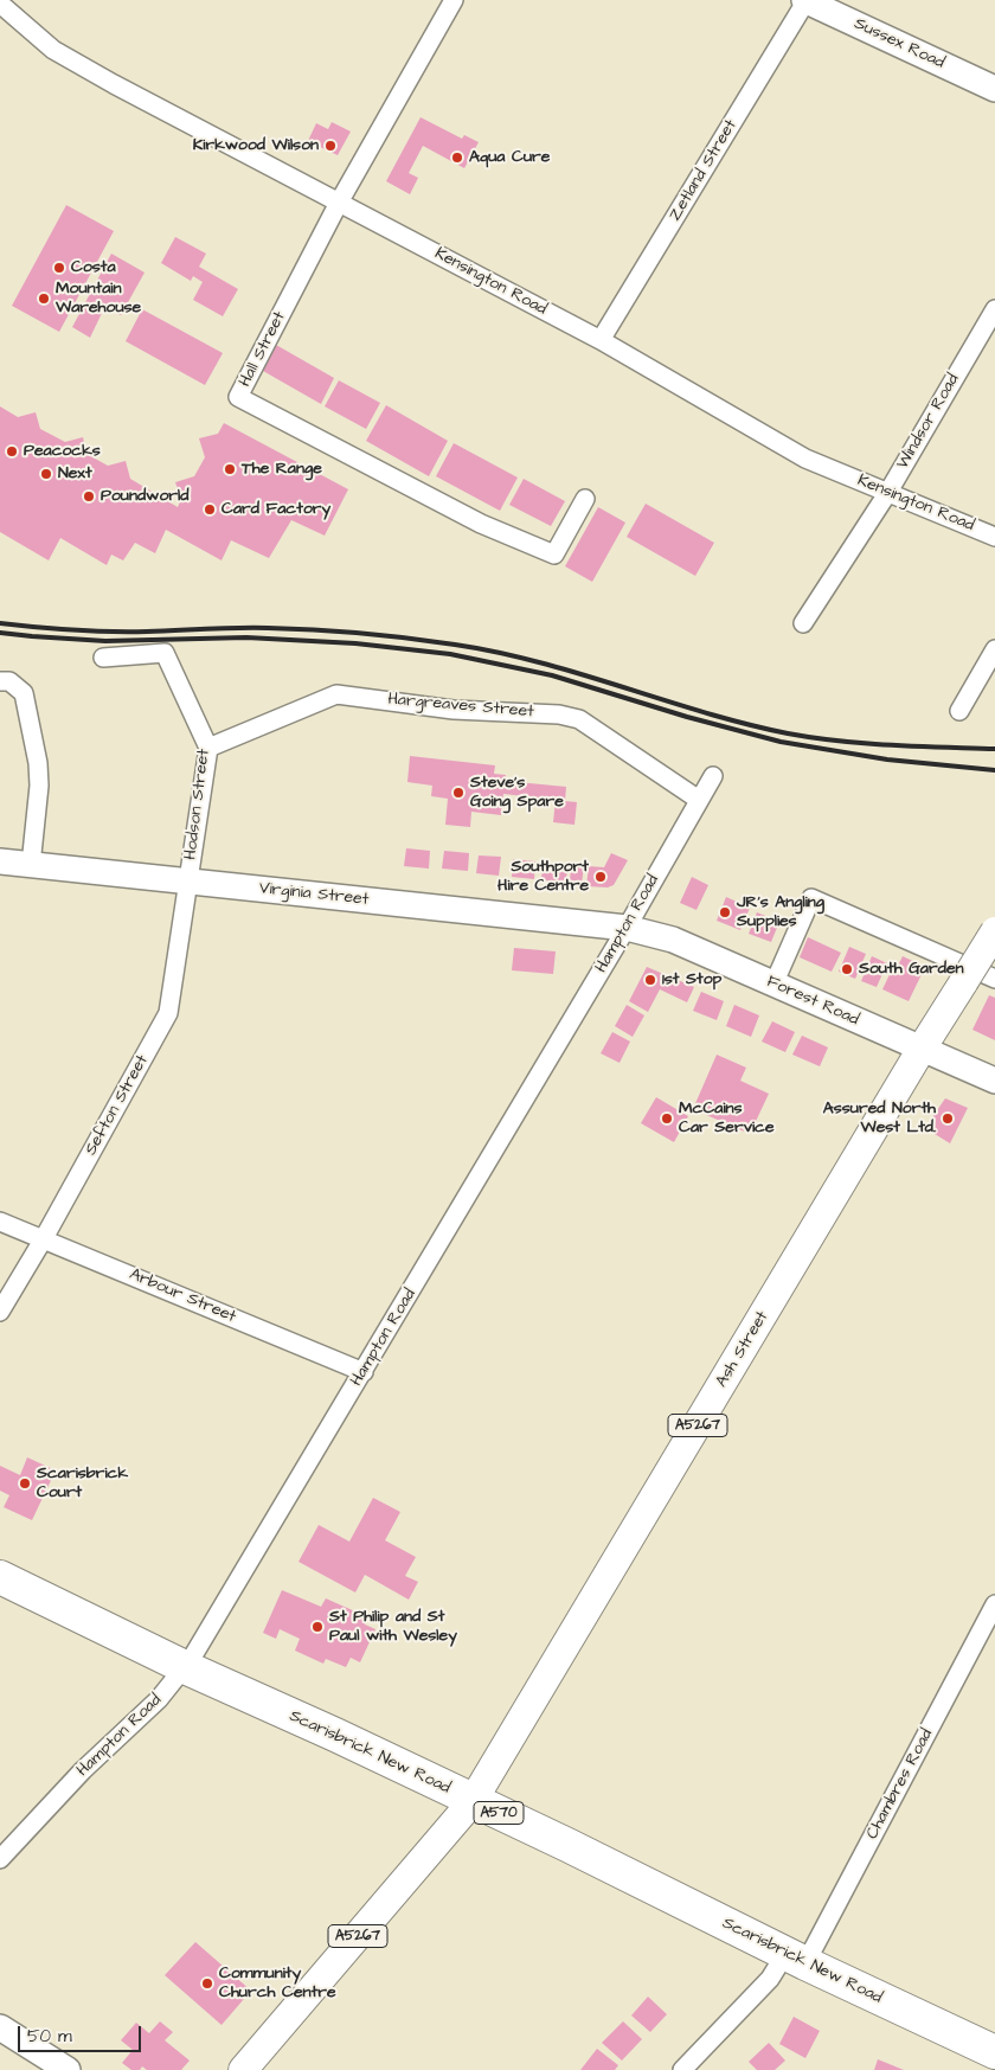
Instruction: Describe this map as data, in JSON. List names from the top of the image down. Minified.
{"streets":{"highway":["Scarisbrick New Road","A570"],"main road":["Ash Street","A5267"],"street":["Sussex Road","Zetland Street","Kensington Road","Hall Street","Windsor Road","Hargreaves Street","Hodson Street","Virginia Street","Hampton Road","Forest Road","Sefton Street","Arbour Street","Chambres Road"]},"crossings":[["Sussex Road","Zetland Street"],["Zetland Street","Kensington Road"],["Kensington Road","Hall Street"],["Kensington Road","Windsor Road"],["Hargreaves Street","Hodson Street"],["Hargreaves Street","Hampton Road"],["Hodson Street","Virginia Street"],["Hodson Street","Sefton Street"],["Virginia Street","Hampton Road"],["Virginia Street","Forest Road"],["Virginia Street","Sefton Street"],["Hampton Road","Forest Road"],["Hampton Road","Arbour Street"],["Hampton Road","Scarisbrick New Road"],["Forest Road","Ash Street"],["Forest Road","A5267"],["Sefton Street","Arbour Street"],["Ash Street","A5267"],["Ash Street","Scarisbrick New Road"],["A5267","Scarisbrick New Road"],["Scarisbrick New Road","Chambres Road"]],"places":["Kirkwood Wilson","Aqua Cure","Costa","Mountain Warehouse","Peacocks","The Range","Next","Poundworld","Card Factory","Steve's Going Spare","Southport Hire Centre","JR's Angling Supplies","South Garden","1st Stop","McCains Car Service","Assured North West Ltd.","Scarisbrick Court","St Philip and St Paul with Wesley","Community Church Centre"],"scale_bar":"50 m"}
